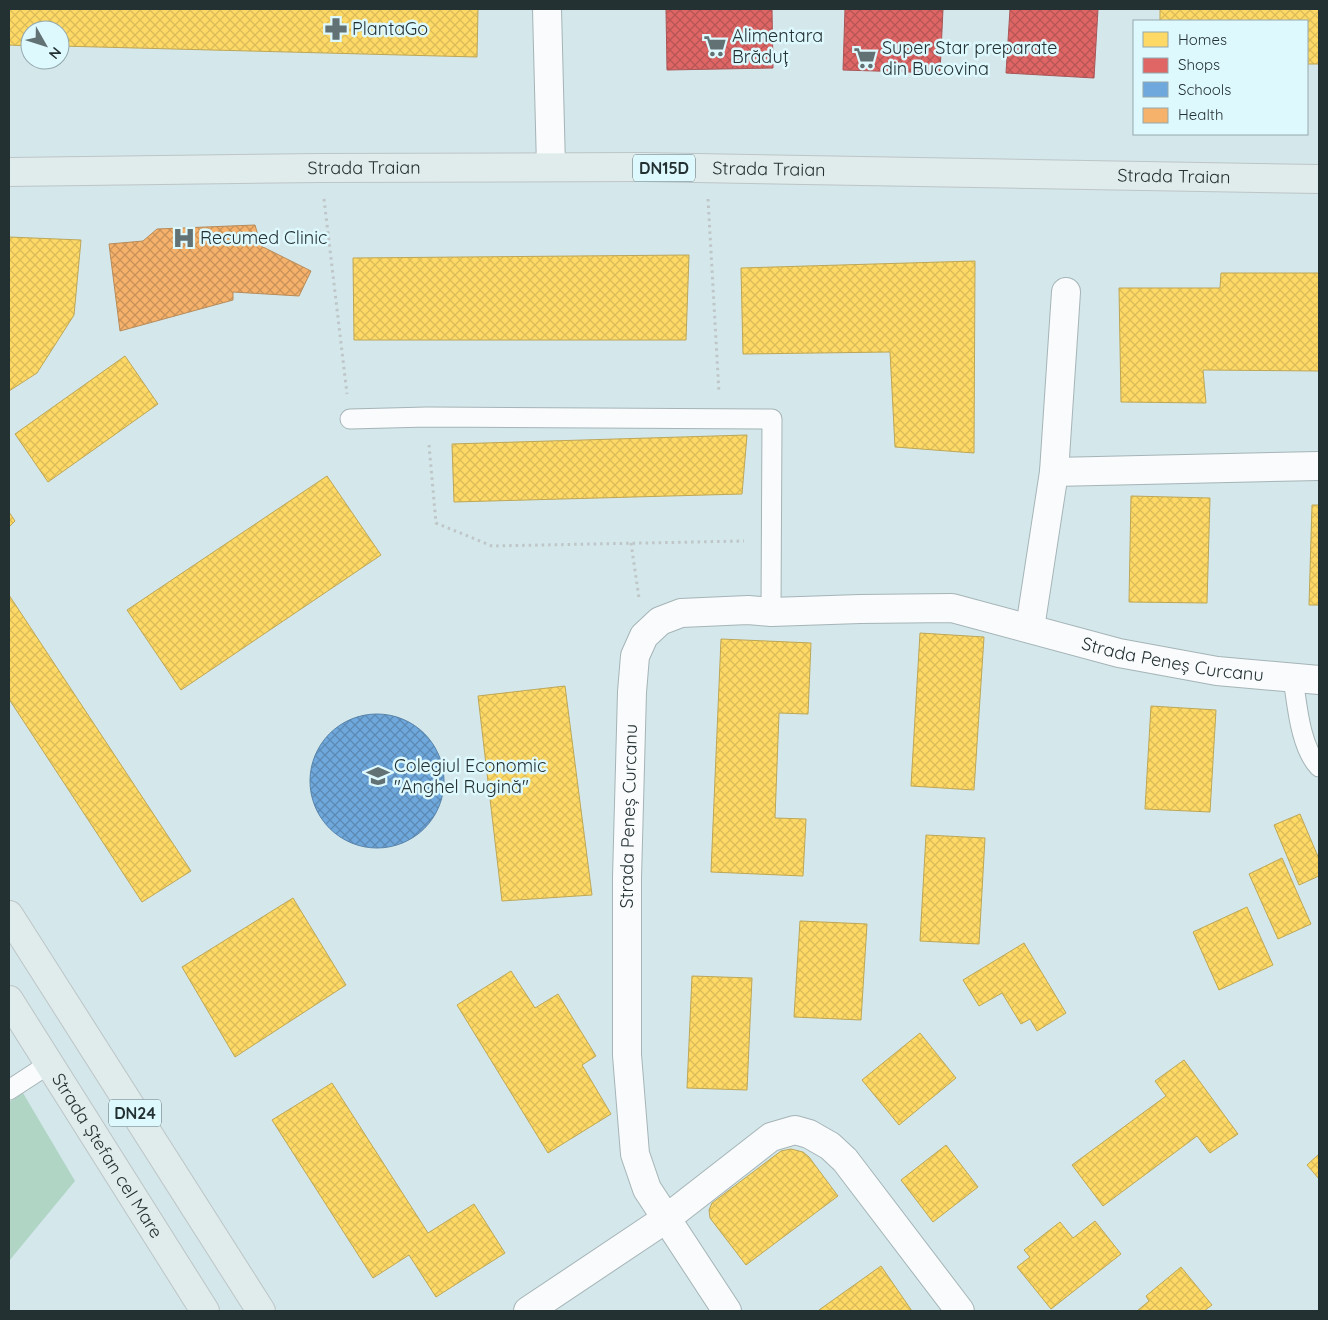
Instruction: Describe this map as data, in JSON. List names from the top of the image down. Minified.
{"streets":{"main road":["Strada Traian","DN15D","DN24","Strada Ștefan cel Mare"],"street":["Strada Peneș Curcanu"]},"places":{"pharmacy":["PlantaGo"],"supermarket":["Alimentara Brăduț","Super Star preparate din Bucovina"],"hospital":["Recumed Clinic"],"school or university":["Colegiul Economic \"Anghel Rugină\""]},"legend":["Homes","Shops","Schools","Health"],"north":"bottom right"}
